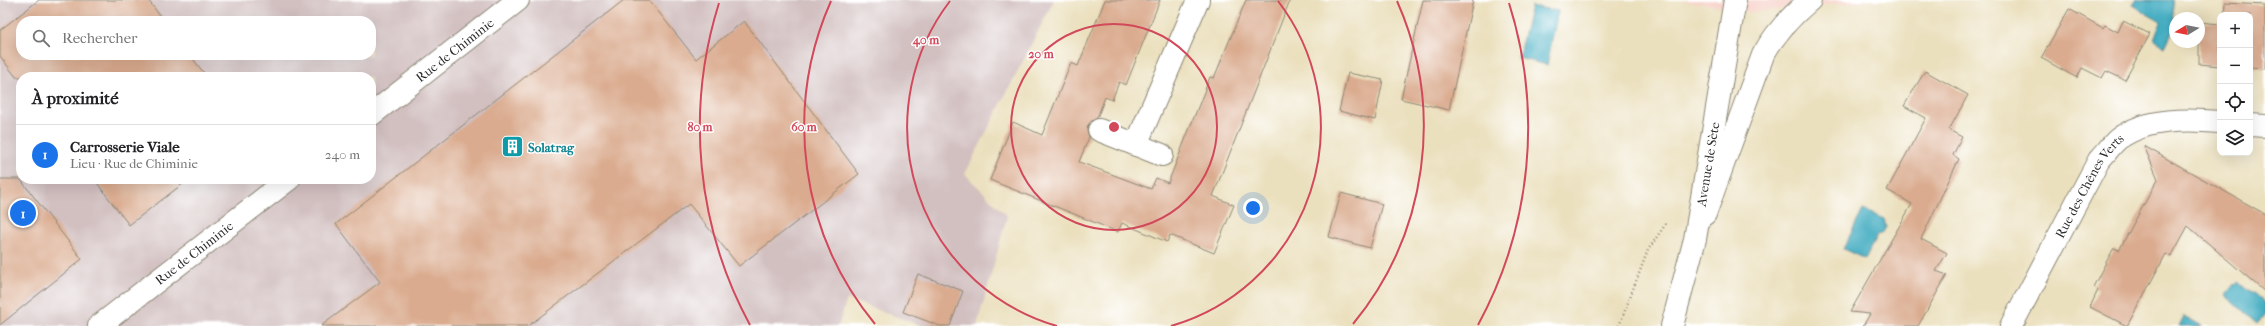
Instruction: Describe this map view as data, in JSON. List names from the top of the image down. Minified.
{"streets":{"street":["Rue de Chiminie","Avenue de Sète","Rue des Chênes Verts"]},"places":{"building":["Solatrag"]},"north":"left","page":{"map_buttons":["+","−"],"search":"Rechercher","heading":"À proximité","list":[{"mark":"1","name":"Carrosserie Viale","note":"Lieu · Rue de Chiminie","value":"240 m"}],"pins":"1"},"rings":["40 m","20 m","60 m","80 m"]}
